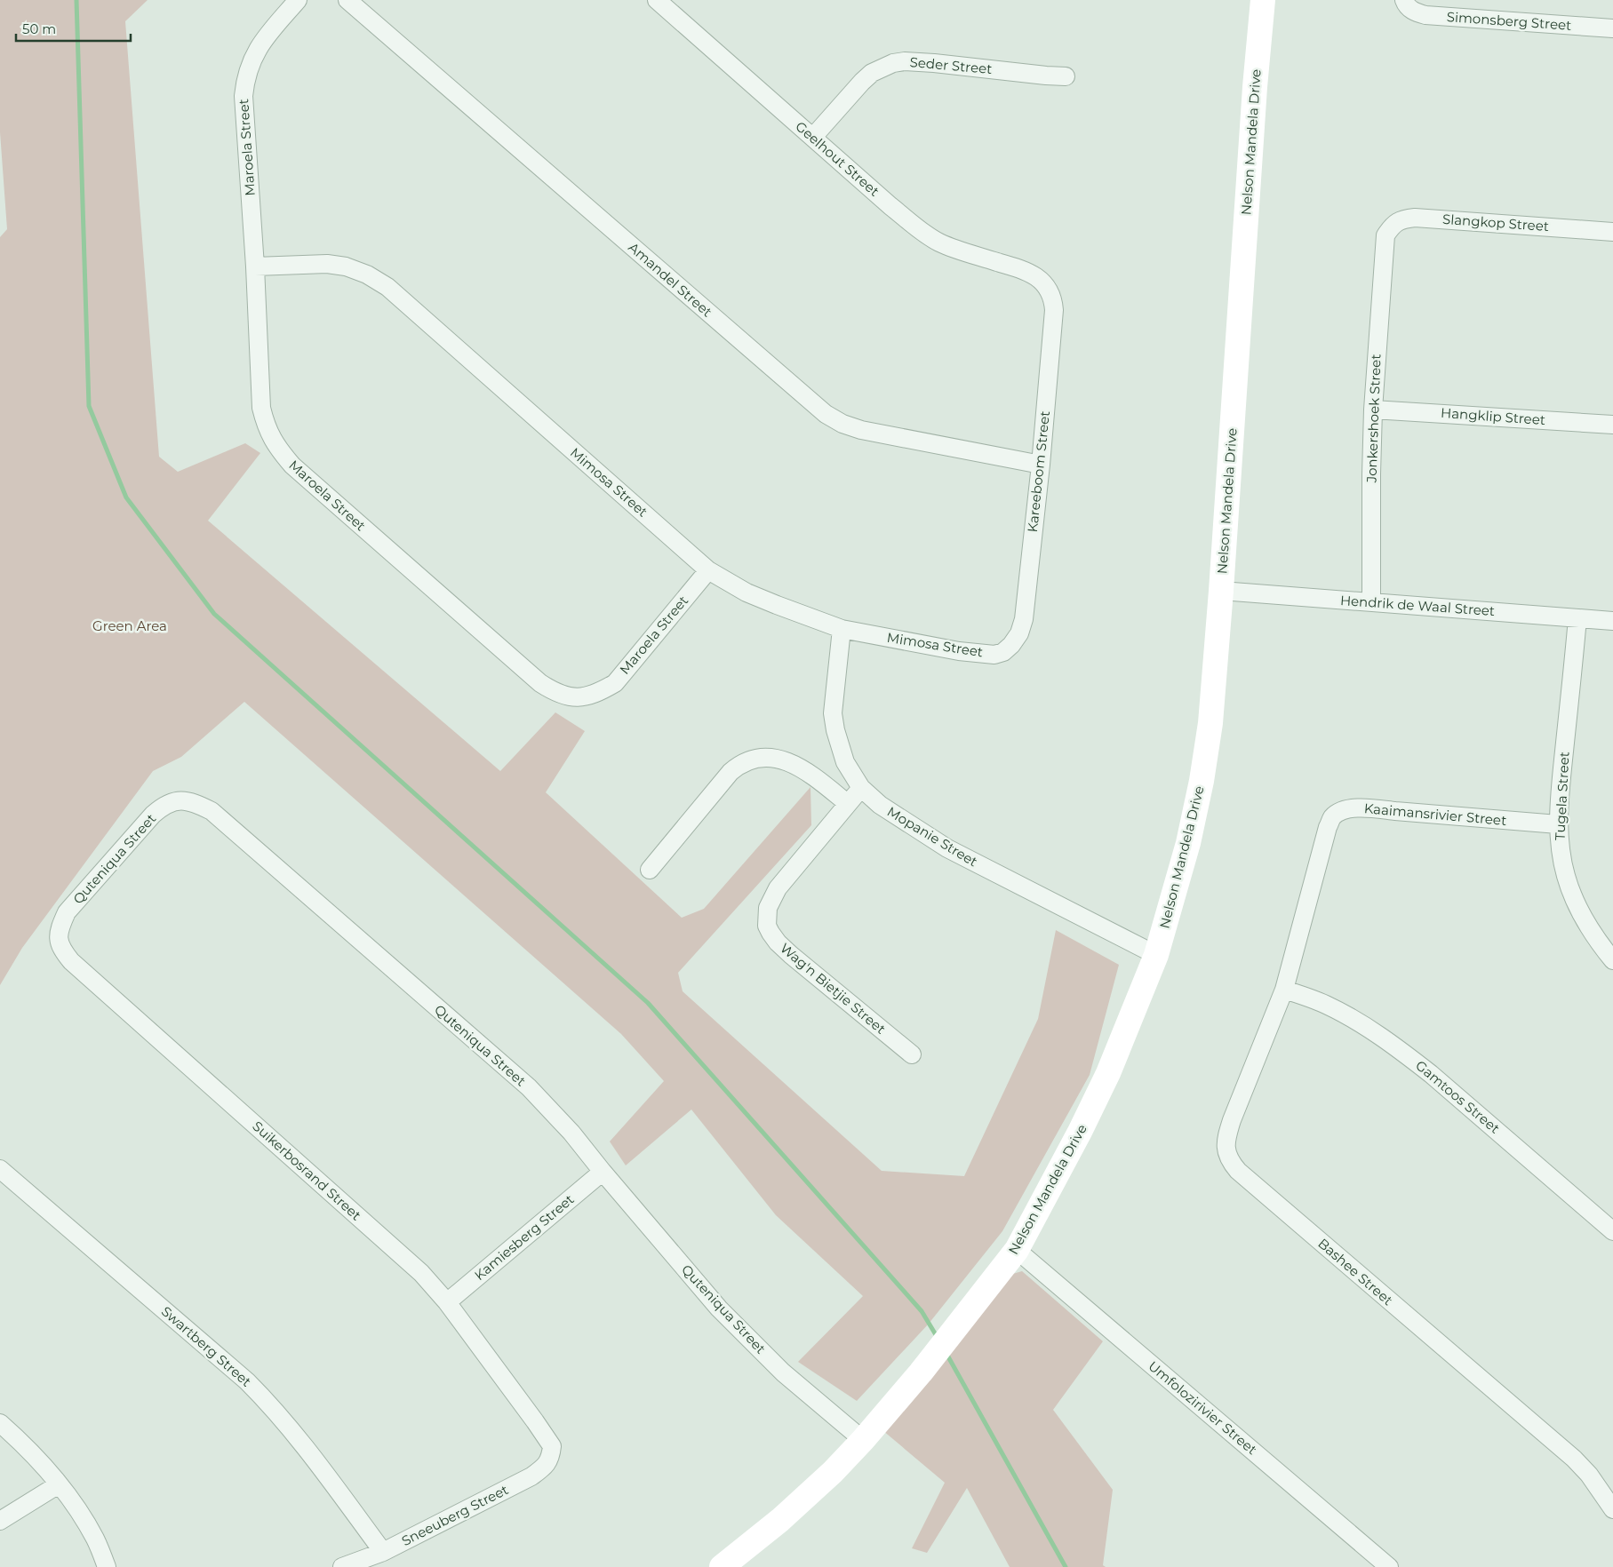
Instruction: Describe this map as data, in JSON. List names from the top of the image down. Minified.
{"streets":{"street":["Simonsberg Street","Seder Street","Nelson Mandela Drive","Maroela Street","Geelhout Street","Slangkop Street","Amandel Street","Hangklip Street","Jonkershoek Street","Kareeboom Street","Mimosa Street","Hendrik de Waal Street","Tugela Street","Kaaimansrivier Street","Mopanie Street","Quteniqua Street","Wag'n Bietjie Street","Gamtoos Street","Suikerbosrand Street","Kamiesberg Street","Bashee Street","Swartberg Street","Umfolozirivier Street","Sneeuberg Street"]},"crossings":[["Seder Street","Geelhout Street"],["Nelson Mandela Drive","Hendrik de Waal Street"],["Nelson Mandela Drive","Mopanie Street"],["Nelson Mandela Drive","Quteniqua Street"],["Nelson Mandela Drive","Umfolozirivier Street"],["Maroela Street","Mimosa Street"],["Geelhout Street","Kareeboom Street"],["Slangkop Street","Jonkershoek Street"],["Amandel Street","Kareeboom Street"],["Hangklip Street","Jonkershoek Street"],["Jonkershoek Street","Hendrik de Waal Street"],["Kareeboom Street","Mimosa Street"],["Mimosa Street","Mopanie Street"],["Hendrik de Waal Street","Tugela Street"],["Tugela Street","Kaaimansrivier Street"],["Kaaimansrivier Street","Gamtoos Street"],["Kaaimansrivier Street","Bashee Street"],["Mopanie Street","Wag'n Bietjie Street"],["Quteniqua Street","Suikerbosrand Street"],["Quteniqua Street","Kamiesberg Street"],["Gamtoos Street","Bashee Street"],["Suikerbosrand Street","Kamiesberg Street"],["Suikerbosrand Street","Sneeuberg Street"],["Swartberg Street","Sneeuberg Street"]],"parks":["Green Area"],"scale_bar":"50 m"}
